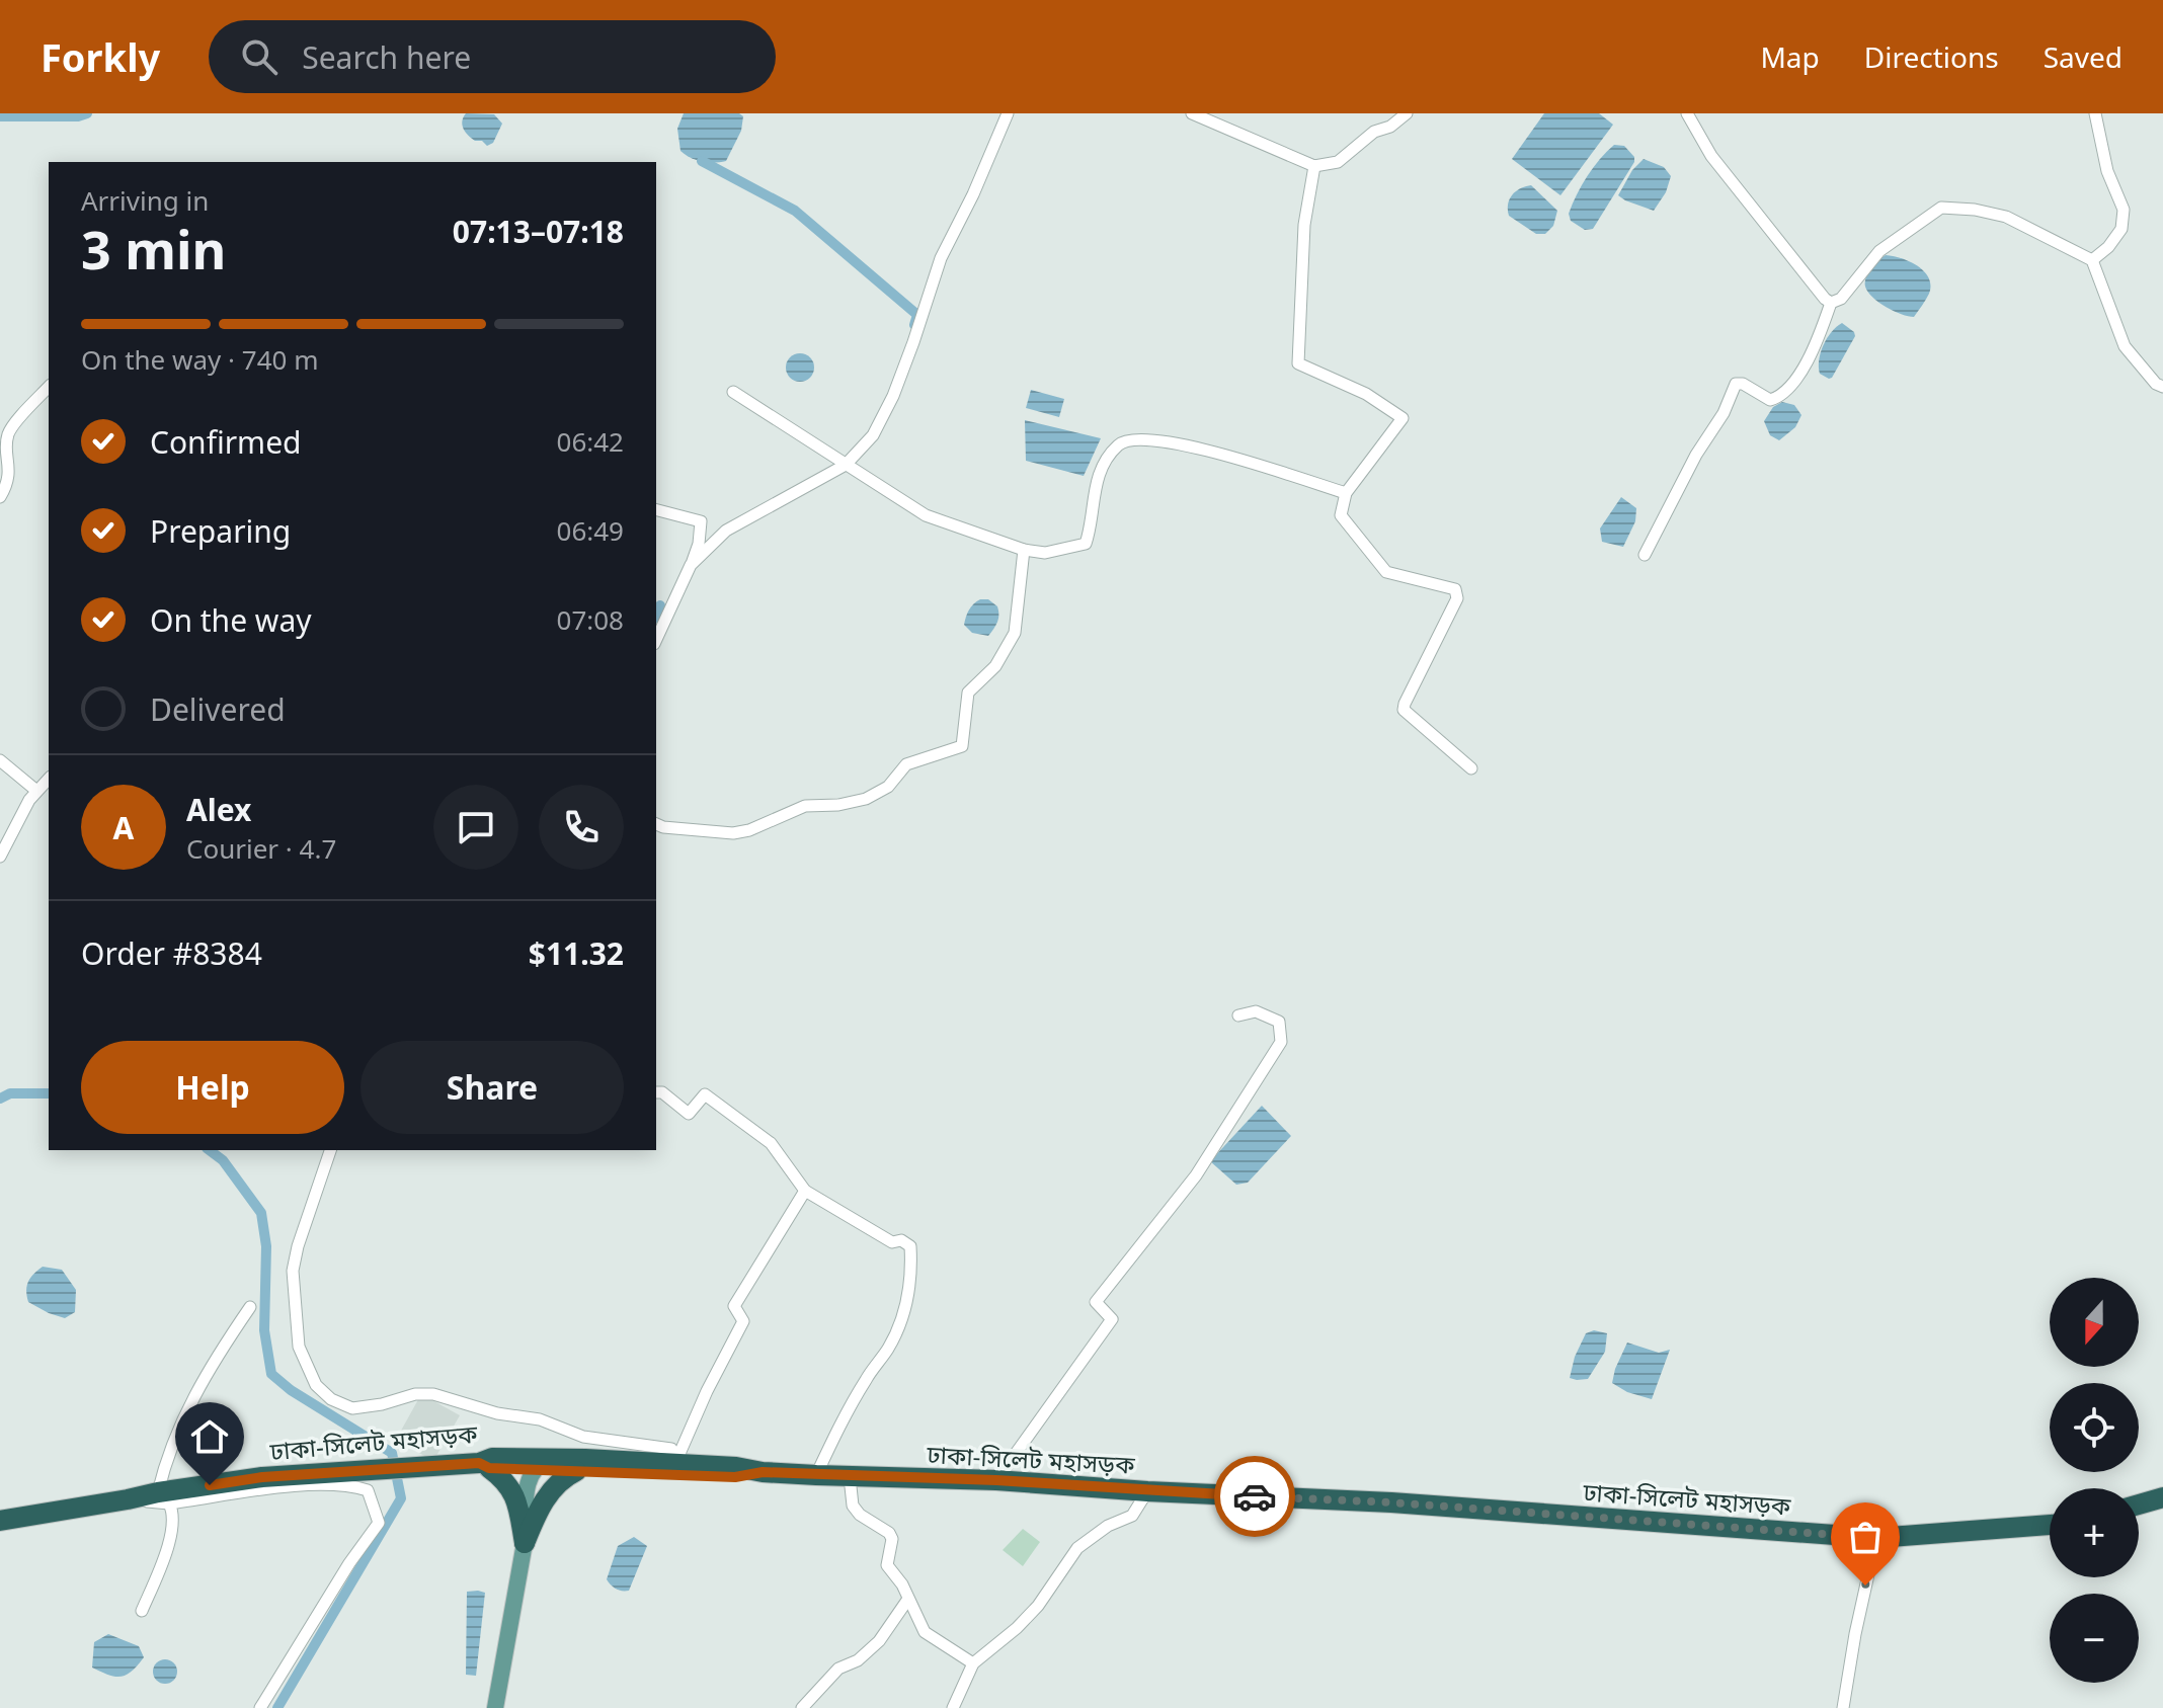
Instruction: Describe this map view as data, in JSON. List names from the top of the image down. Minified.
{"streets":{"highway":["ঢাকা-সিলেট মহাসড়ক"]},"north":"bottom","page":{"header":"Forkly","search":"Search here","nav":["Map","Directions","Saved"],"heading":["3 min","Arriving in","07:13–07:18"],"panel":["Alex","Courier · 4.7","Order #8384","$11.32"],"bar":"On the way · 740 m","list":[["Confirmed","06:42"],["Preparing","06:49"],["On the way","07:08"],"Delivered"],"round":"A","buttons":["Help","Share"],"map_buttons":["+","−"]}}
